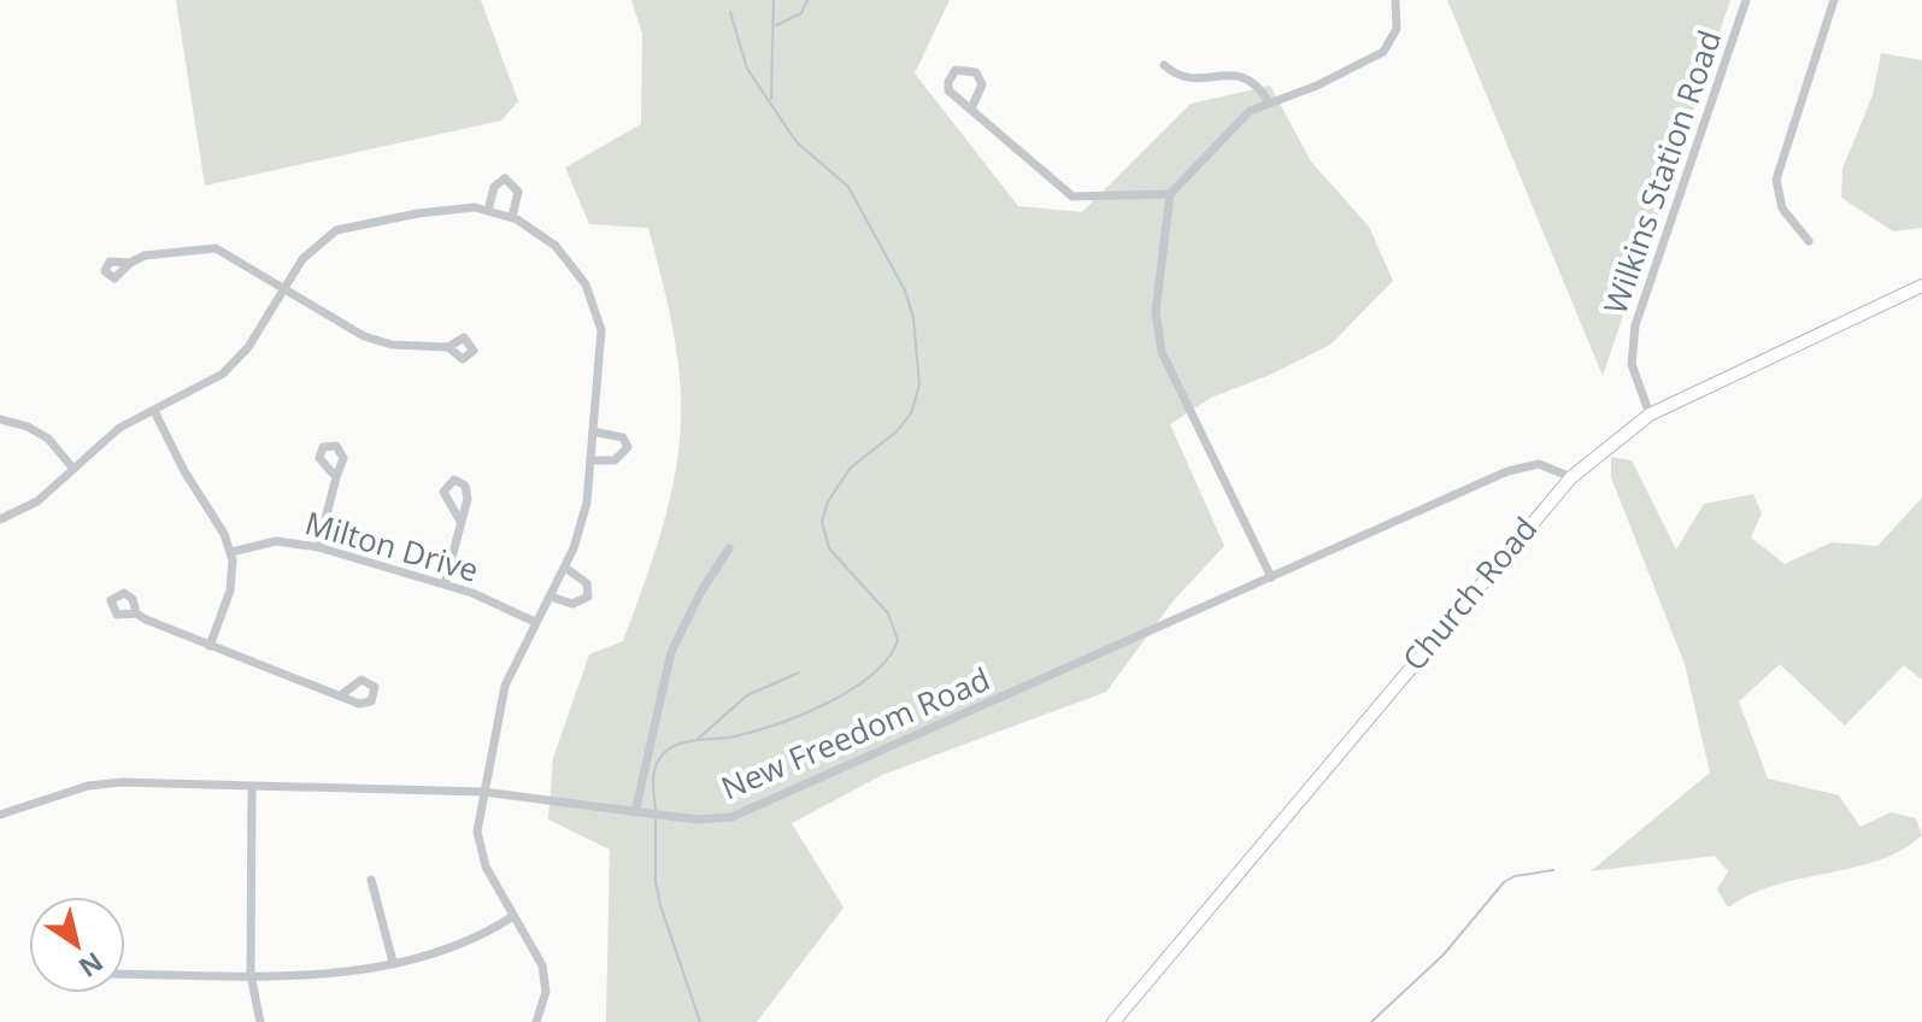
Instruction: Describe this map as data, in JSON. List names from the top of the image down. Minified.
{"streets":{"main road":["Church Road"],"street":["Wilkins Station Road","Milton Drive","New Freedom Road"]},"crossings":[["Wilkins Station Road","Church Road"],["Church Road","New Freedom Road"]],"north":"bottom right"}
